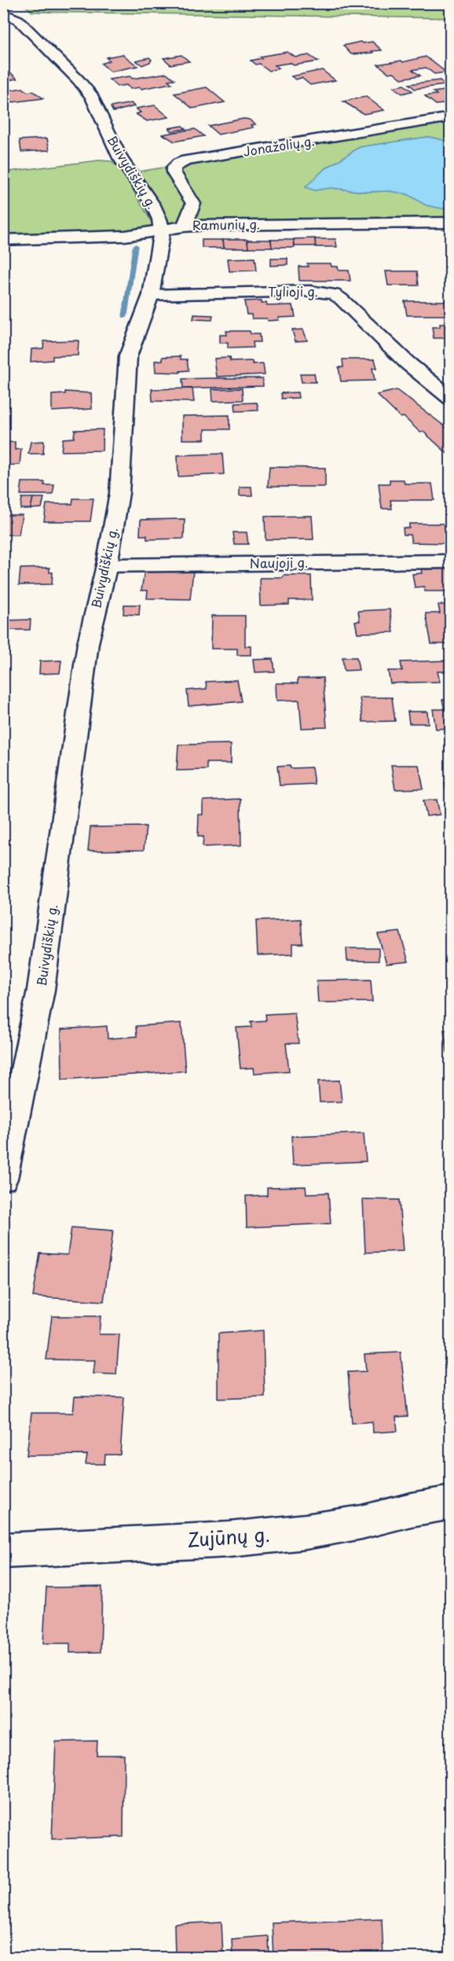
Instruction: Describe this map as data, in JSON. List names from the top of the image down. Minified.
{"streets":{"street":["Jonažolių g.","Buivydiškių g.","Ramunių g.","Tylioji g.","Naujoji g.","Zujūnų g."]},"crossings":[["Jonažolių g.","Ramunių g."],["Buivydiškių g.","Ramunių g."],["Buivydiškių g.","Tylioji g."],["Buivydiškių g.","Naujoji g."]]}
